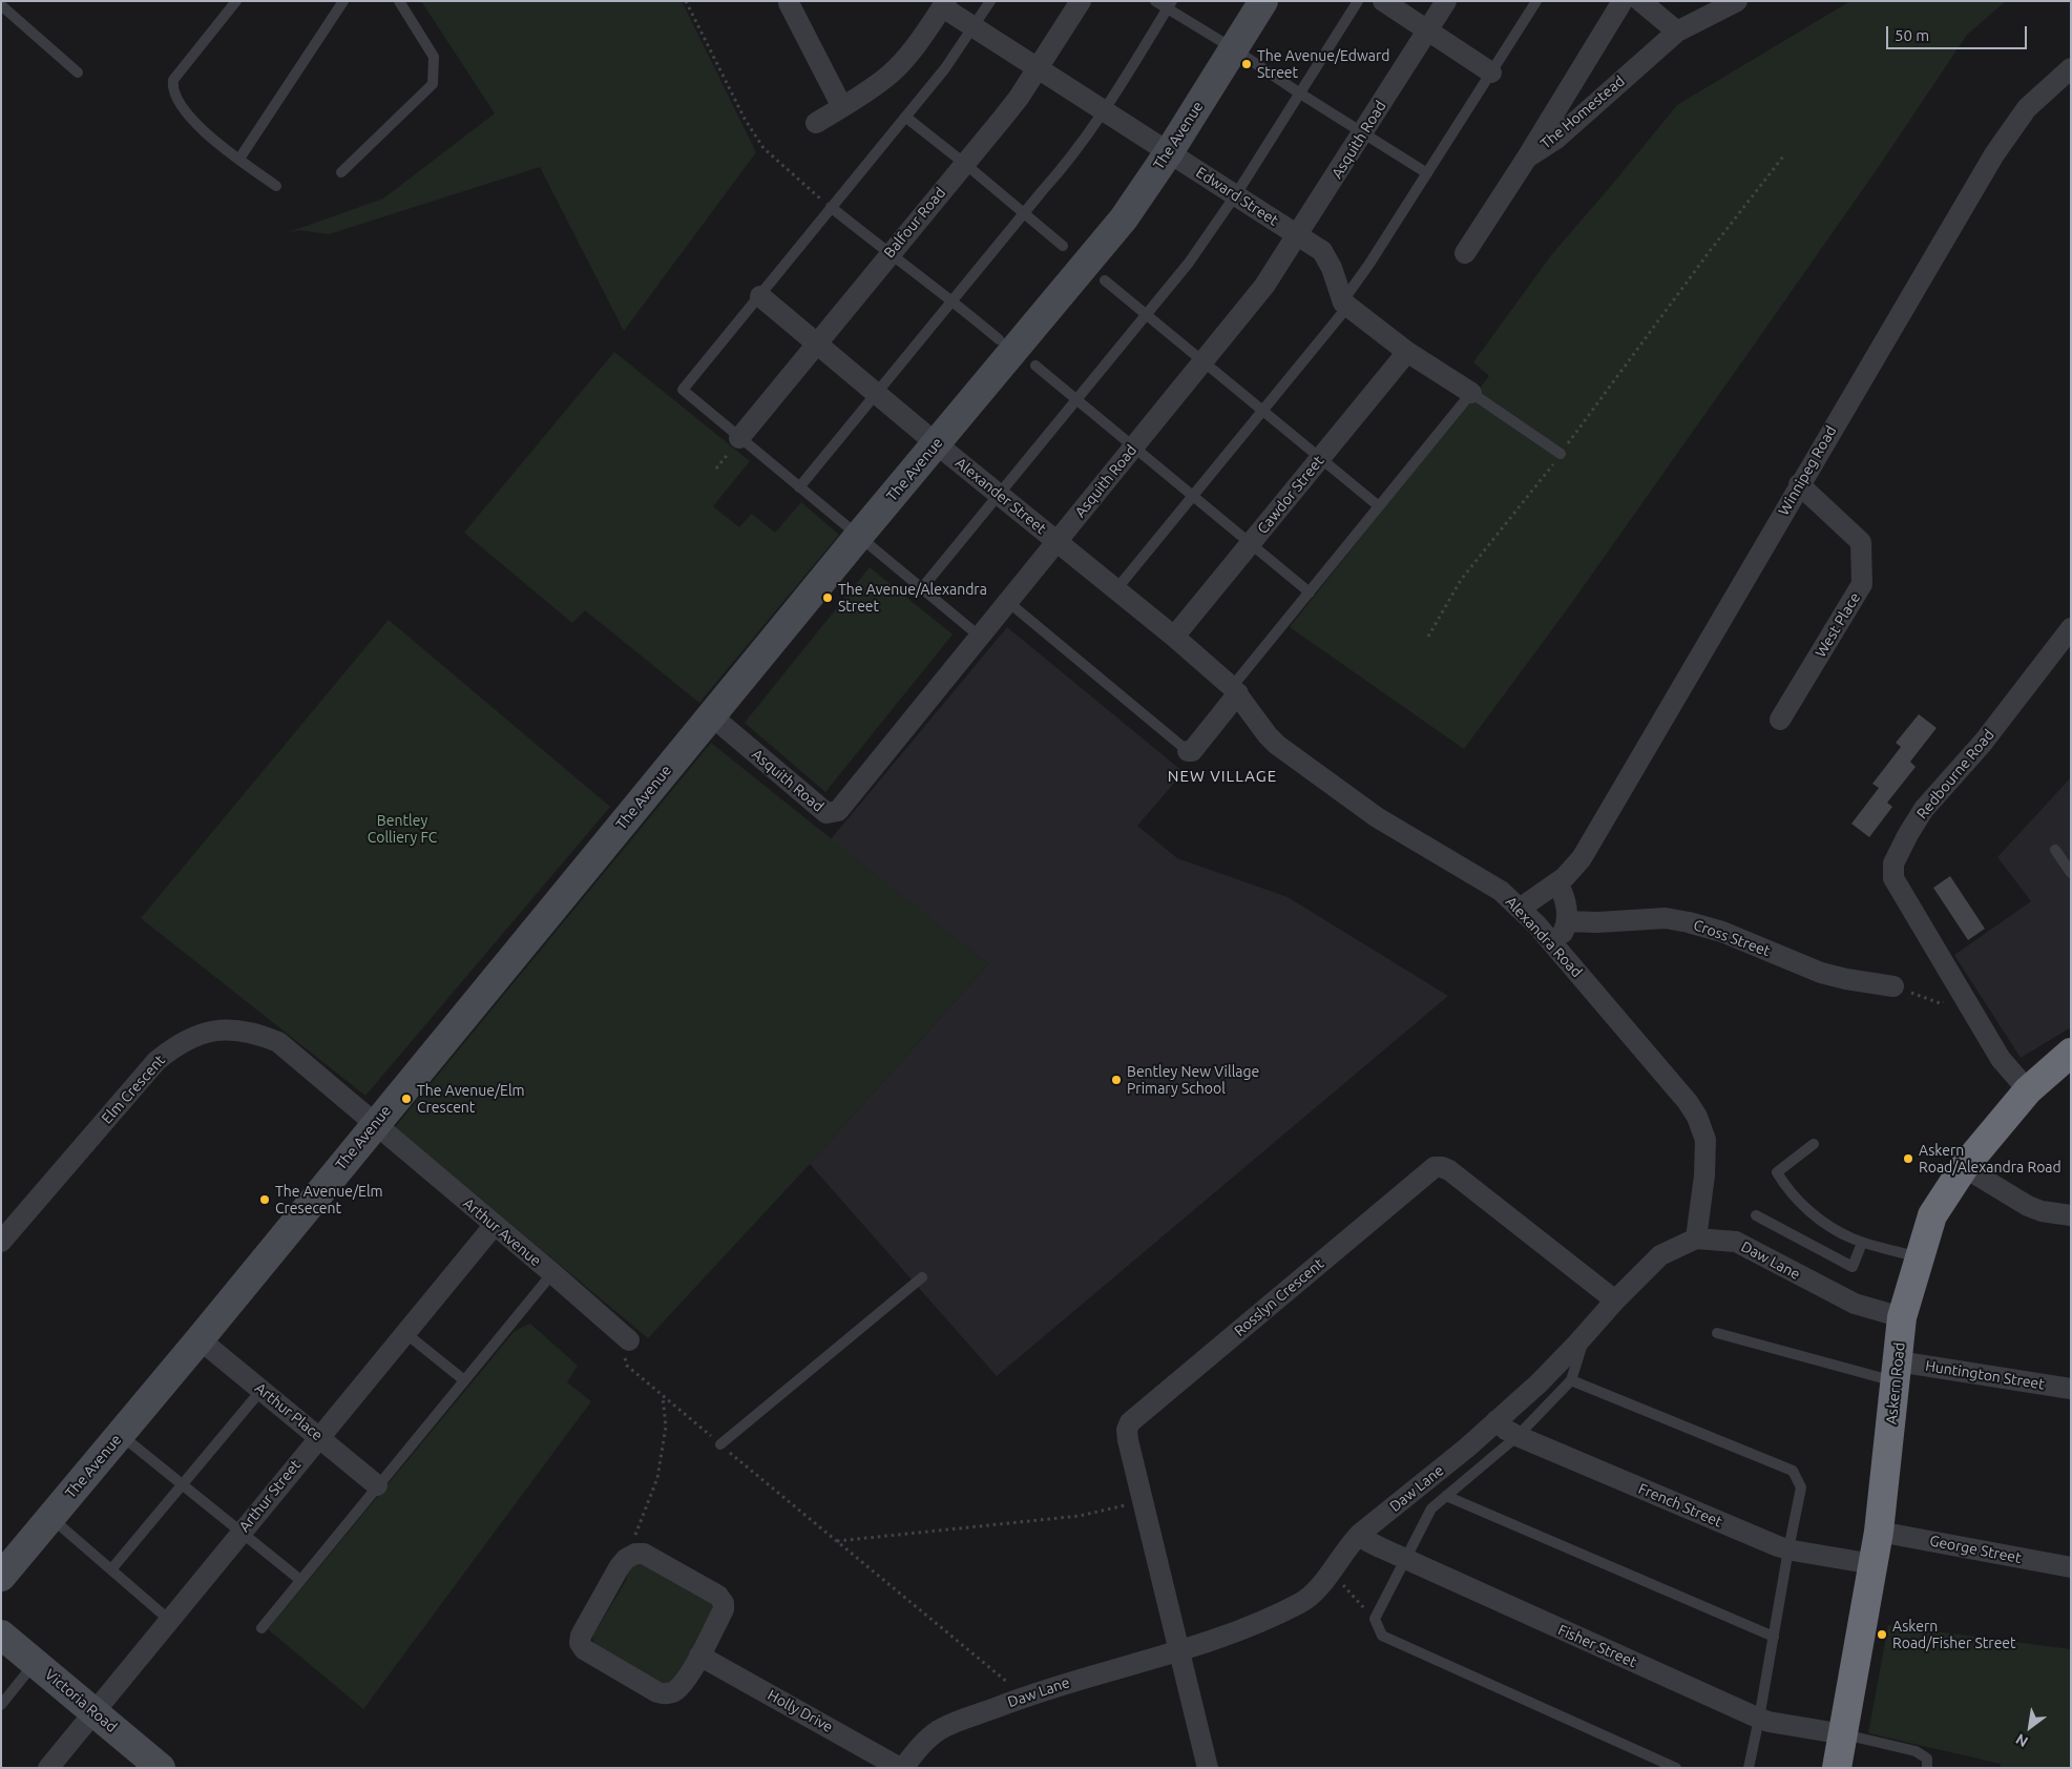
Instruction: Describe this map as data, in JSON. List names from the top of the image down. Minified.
{"streets":{"highway":["Askern Road"],"street":["The Homestead","The Avenue","Asquith Road","Edward Street","Balfour Road","Winnipeg Road","Cawdor Street","Alexander Street","West Place","Redbourne Road","Alexandra Road","Cross Street","Elm Crescent","Arthur Avenue","Daw Lane","Rosslyn Crescent","Huntington Street","Arthur Place","Arthur Street","French Street","George Street","Fisher Street","Victoria Road","Holly Drive"]},"crossings":[["The Avenue","Asquith Road"],["The Avenue","Edward Street"],["The Avenue","Alexander Street"],["The Avenue","Elm Crescent"],["The Avenue","Arthur Avenue"],["The Avenue","Arthur Place"],["Asquith Road","Edward Street"],["Asquith Road","Alexander Street"],["Edward Street","Balfour Road"],["Balfour Road","Alexander Street"],["Winnipeg Road","West Place"],["Winnipeg Road","Alexandra Road"],["Cawdor Street","Alexander Street"],["Alexander Street","Alexandra Road"],["Redbourne Road","Askern Road"],["Alexandra Road","Daw Lane"],["Elm Crescent","Arthur Avenue"],["Arthur Avenue","Arthur Street"],["Daw Lane","Rosslyn Crescent"],["Daw Lane","Askern Road"],["Daw Lane","French Street"],["Daw Lane","Fisher Street"],["Daw Lane","Holly Drive"],["Huntington Street","Askern Road"],["Askern Road","French Street"],["Askern Road","George Street"],["Askern Road","Fisher Street"],["Arthur Place","Arthur Street"],["Arthur Street","Victoria Road"]],"districts":["NEW VILLAGE"],"parks":["Bentley Colliery FC"],"places":["The Avenue/Edward Street","The Avenue/Alexandra Street","Bentley New Village Primary School","The Avenue/Elm Crescent","Askern Road/Alexandra Road","The Avenue/Elm Cresecent","Askern Road/Fisher Street"],"scale_bar":"50 m","north":"bottom left"}
